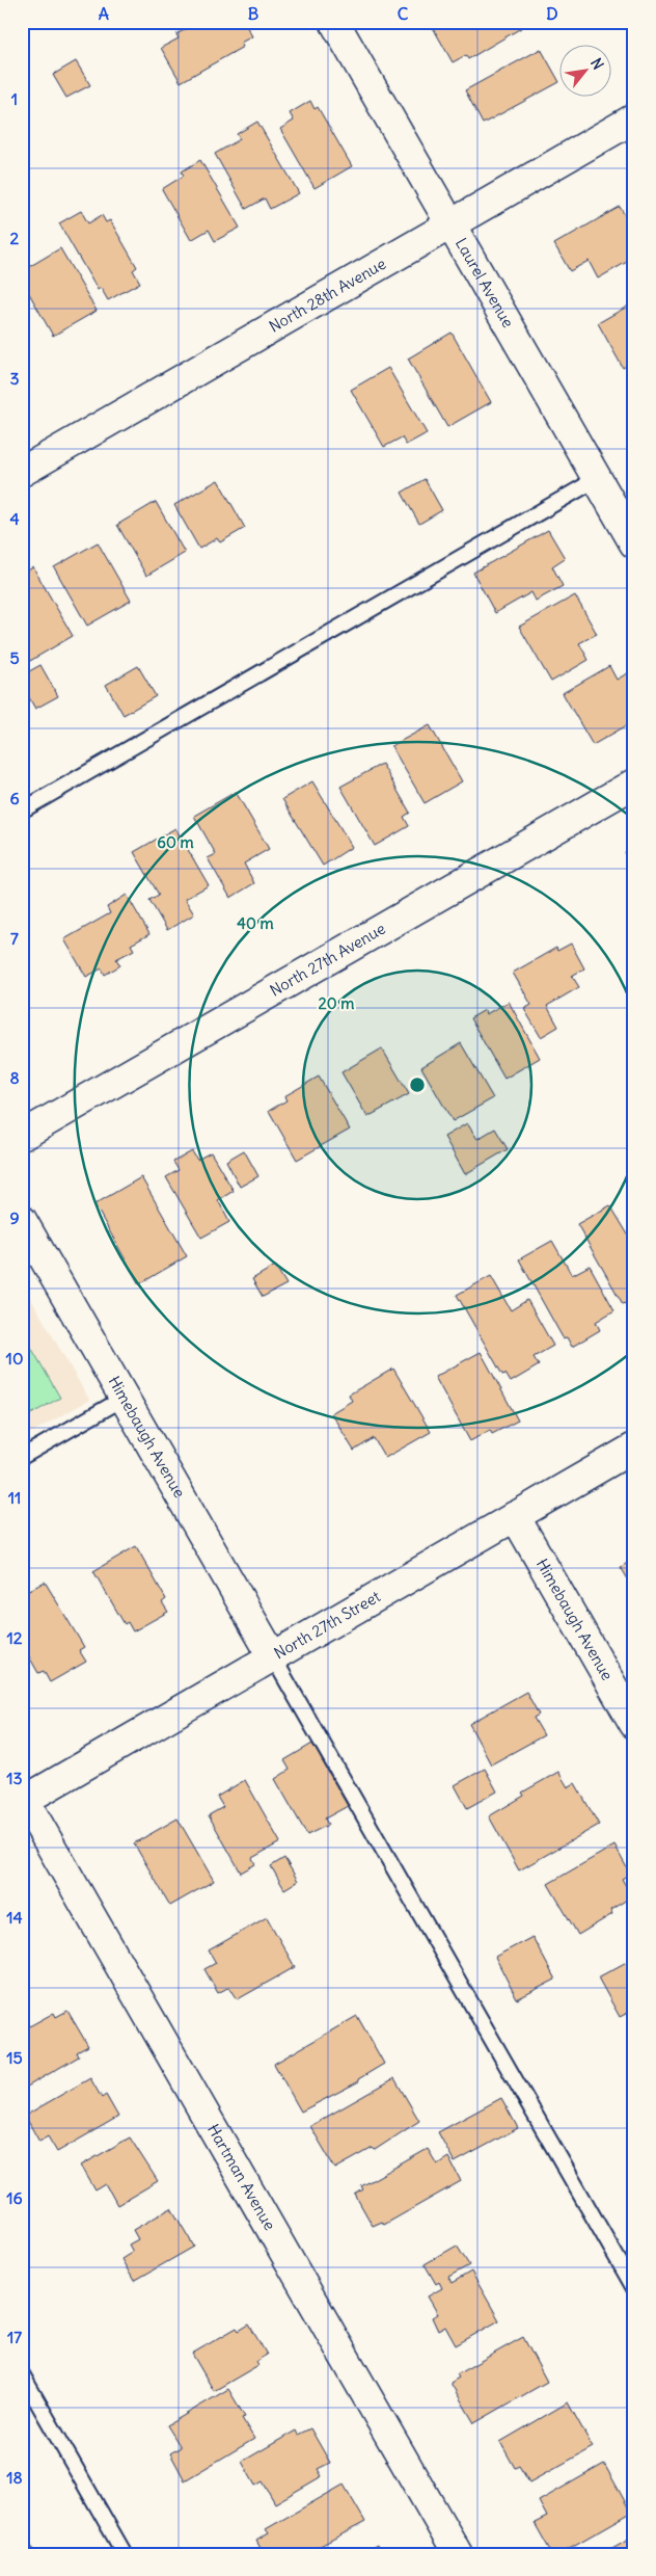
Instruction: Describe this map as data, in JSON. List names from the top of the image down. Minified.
{"streets":{"street":["Laurel Avenue","North 28th Avenue","North 27th Avenue","Himebaugh Avenue","North 27th Street","Hartman Avenue"]},"crossings":[["Laurel Avenue","North 28th Avenue"],["Himebaugh Avenue","North 27th Street"],["North 27th Street","Hartman Avenue"]],"north":"top right","grid":{"columns":["A","B","C","D"],"rows":["1","2","3","4","5","6","7","8","9","10","11","12","13","14","15","16","17","18"]},"rings":["60 m","40 m","20 m"]}
